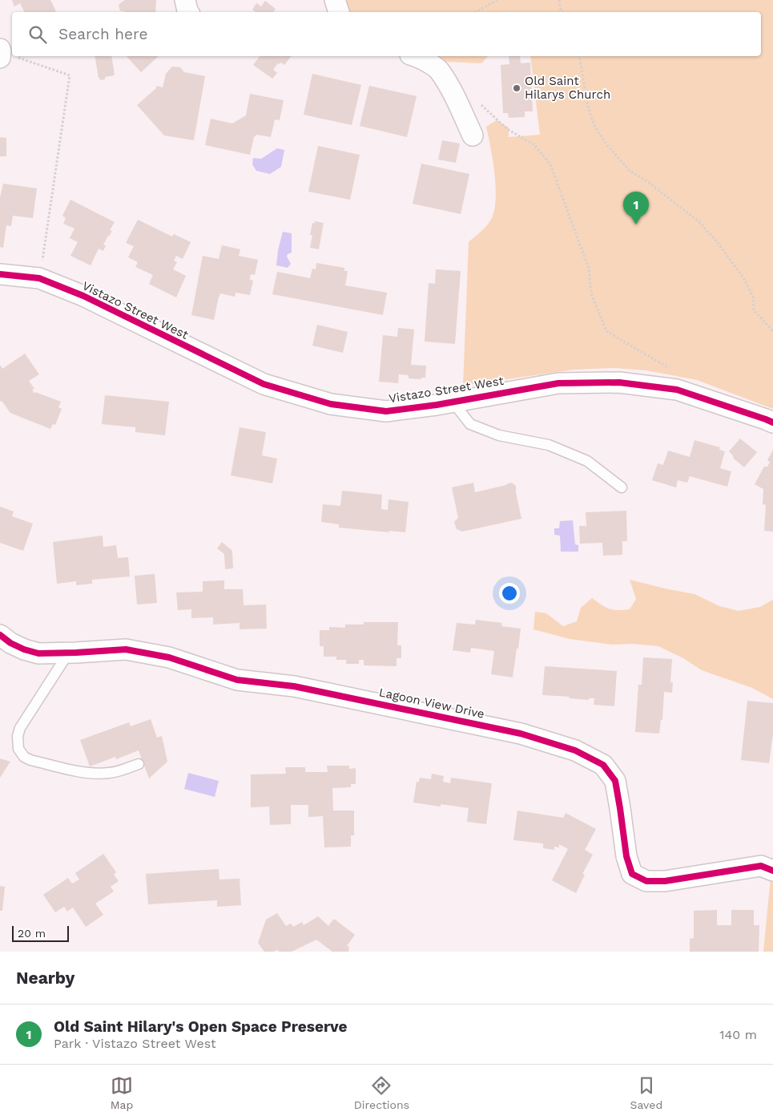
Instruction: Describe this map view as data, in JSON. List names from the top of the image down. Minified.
{"streets":{"street":["Vistazo Street West","Lagoon View Drive"]},"places":["Old Saint Hilarys Church"],"scale_bar":"20 m","page":{"search":"Search here","pins":"1","scale":"20 m","heading":"Nearby","list":[{"mark":"1","name":"Old Saint Hilary's Open Space Preserve","note":"Park · Vistazo Street West","value":"140 m"}],"nav":["Map","Directions","Saved"]}}
